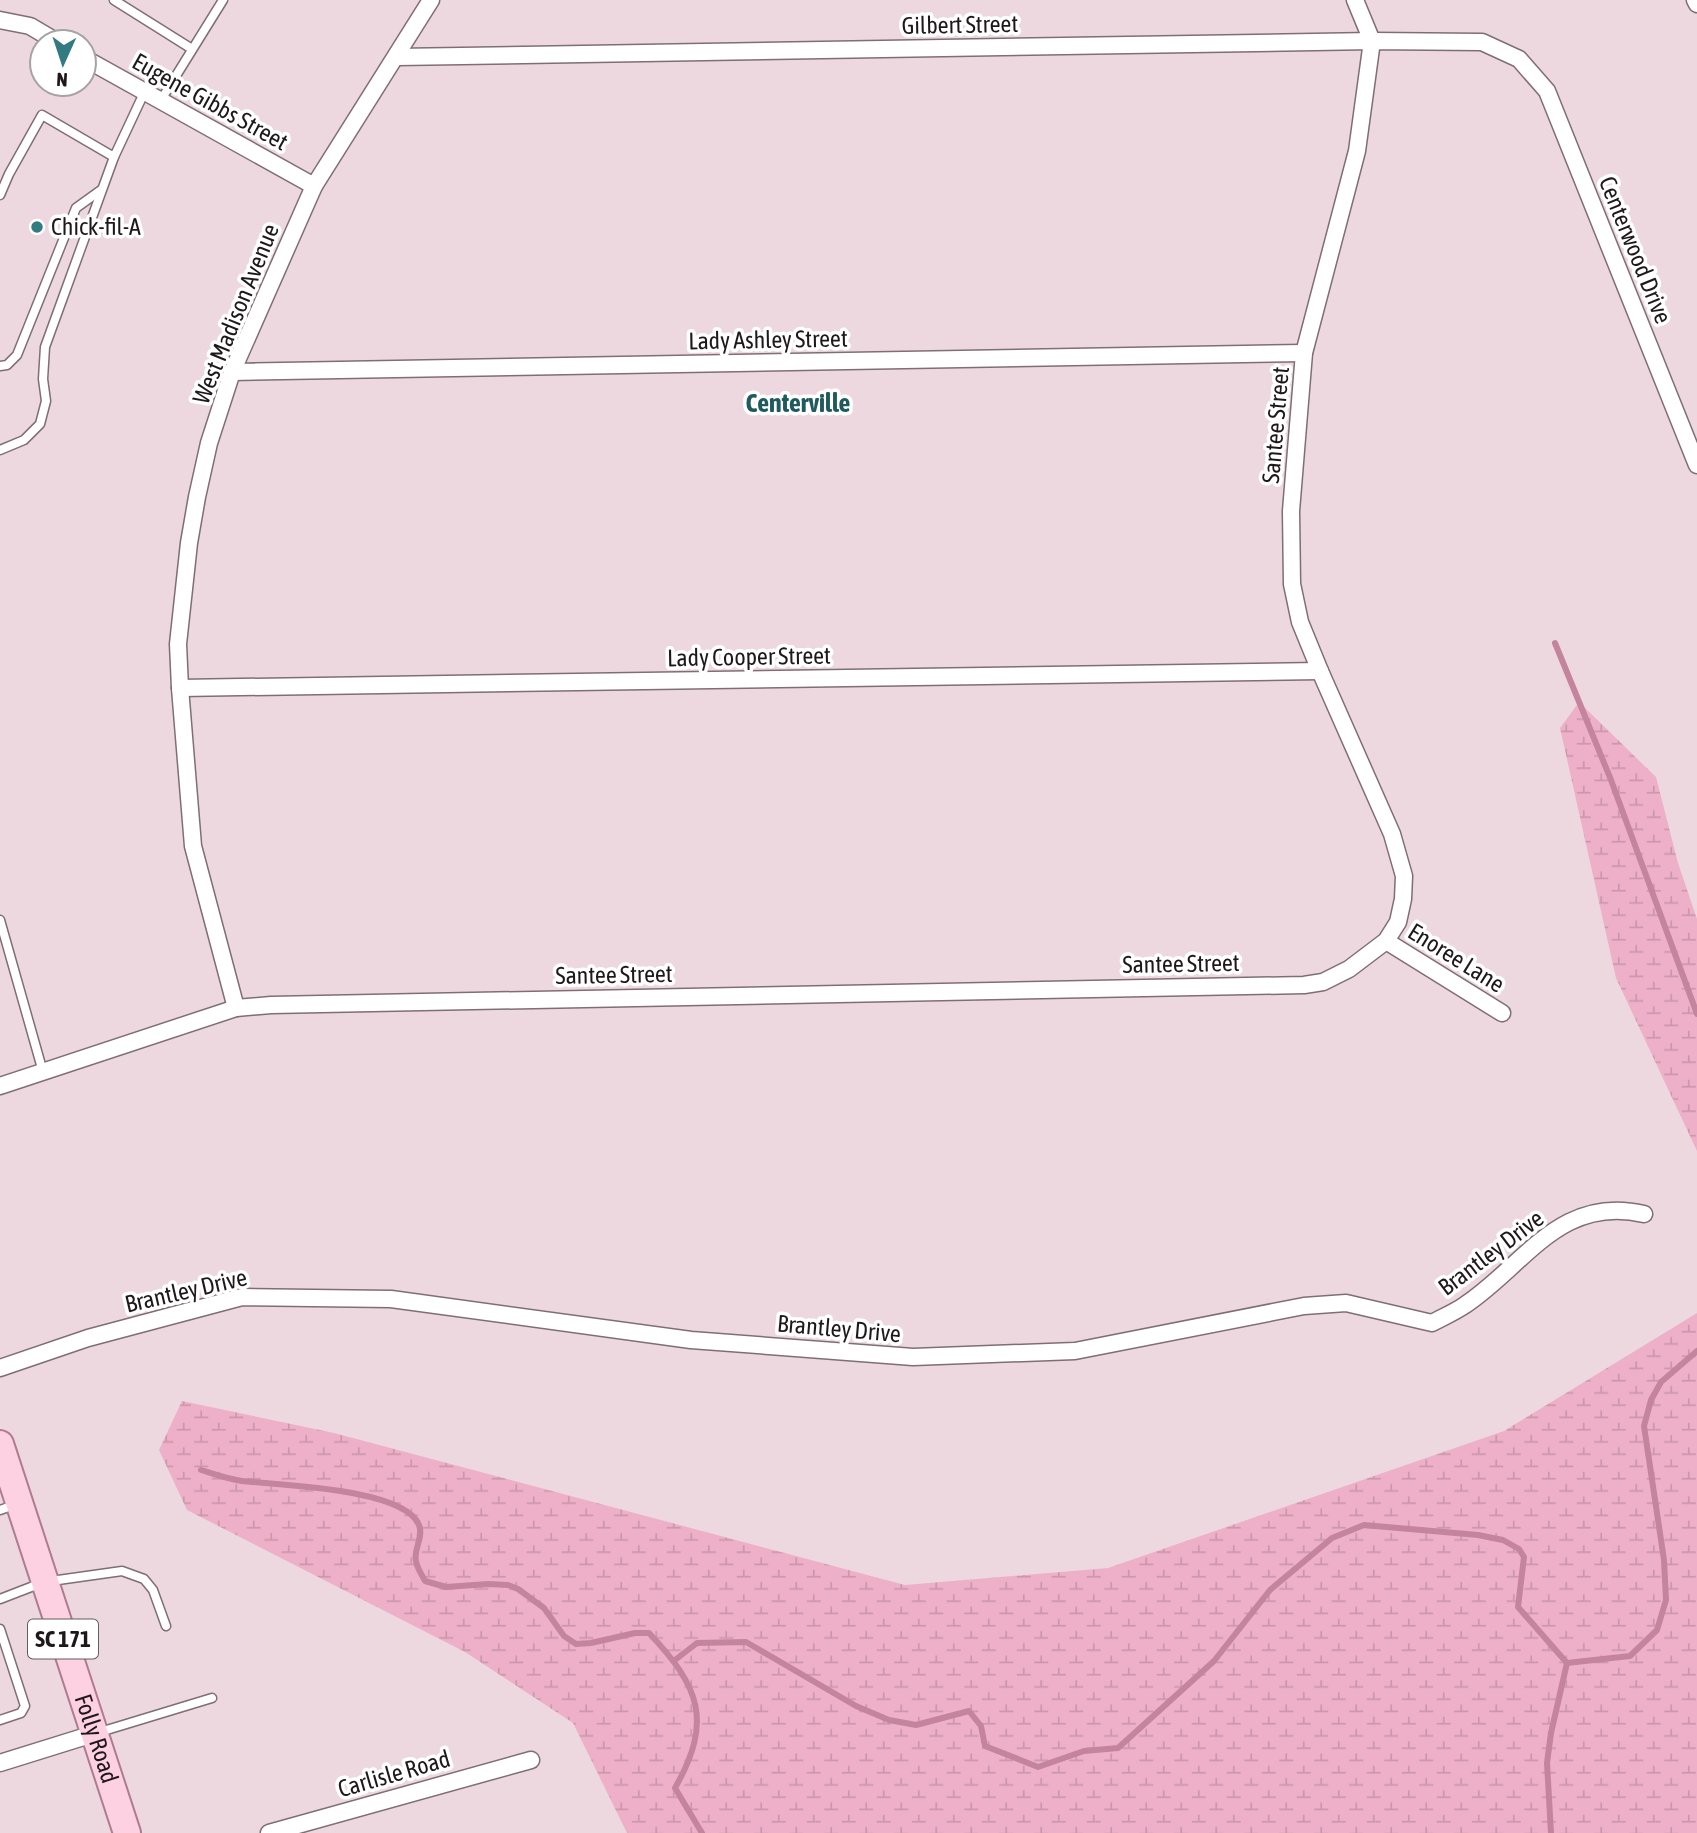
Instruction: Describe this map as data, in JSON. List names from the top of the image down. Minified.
{"streets":{"main road":["SC 171","Folly Road"],"street":["Gilbert Street","Eugene Gibbs Street","Centerwood Drive","West Madison Avenue","Lady Ashley Street","Santee Street","Lady Cooper Street","Enoree Lane","Brantley Drive","Carlisle Road"]},"crossings":[["Gilbert Street","Centerwood Drive"],["Gilbert Street","West Madison Avenue"],["Gilbert Street","Santee Street"],["Eugene Gibbs Street","West Madison Avenue"],["West Madison Avenue","Lady Ashley Street"],["West Madison Avenue","Santee Street"],["West Madison Avenue","Lady Cooper Street"],["Lady Ashley Street","Santee Street"],["Santee Street","Lady Cooper Street"],["Santee Street","Enoree Lane"]],"districts":["Centerville"],"places":["Chick-fil-A"],"north":"bottom"}
